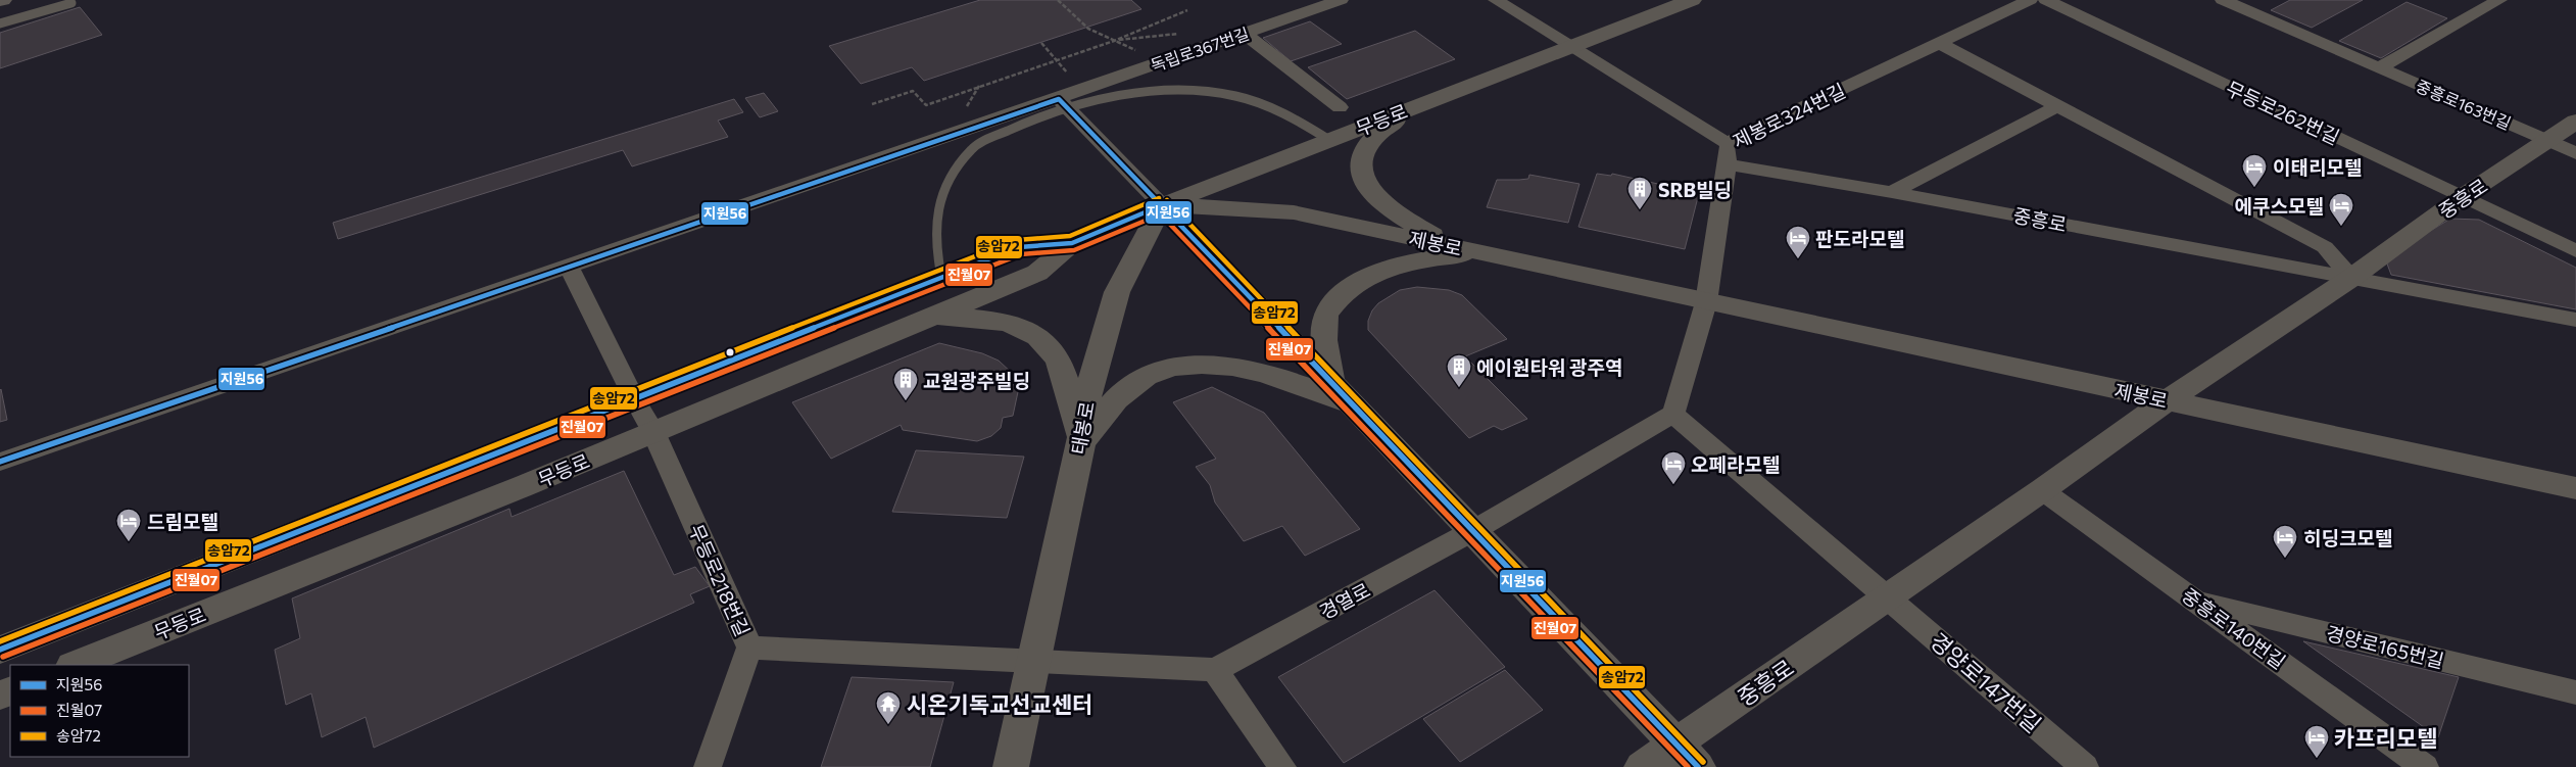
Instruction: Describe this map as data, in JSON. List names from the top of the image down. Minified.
{"streets":{"street":["독립로367번길","중흥로163번길","무등로262번길","제봉로324번길","무등로","중흥로","제봉로","태봉로","무등로218번길","경열로","중흥로140번길","경양로165번길","경양로147번길"]},"crossings":[["독립로367번길","무등로218번길"],["중흥로163번길","중흥로"],["무등로262번길","중흥로"],["제봉로324번길","중흥로"],["제봉로324번길","제봉로"],["무등로","제봉로"],["무등로","태봉로"],["무등로","무등로218번길"],["중흥로","제봉로"],["중흥로","중흥로140번길"],["중흥로","경양로147번길"],["제봉로","태봉로"],["중흥로140번길","경양로165번길"]],"places":{"hotel":["이태리모텔","에쿠스모텔","판도라모텔","오페라모텔","드림모텔","히딩크모텔","카프리모텔"],"building":["SRB빌딩","에이원타워 광주역","교원광주빌딩"],"temple":["시온기독교선교센터"]},"lines":["transit line 지원56","transit line 송암72","transit line 진월07"],"legend":["지원56","진월07","송암72"]}
